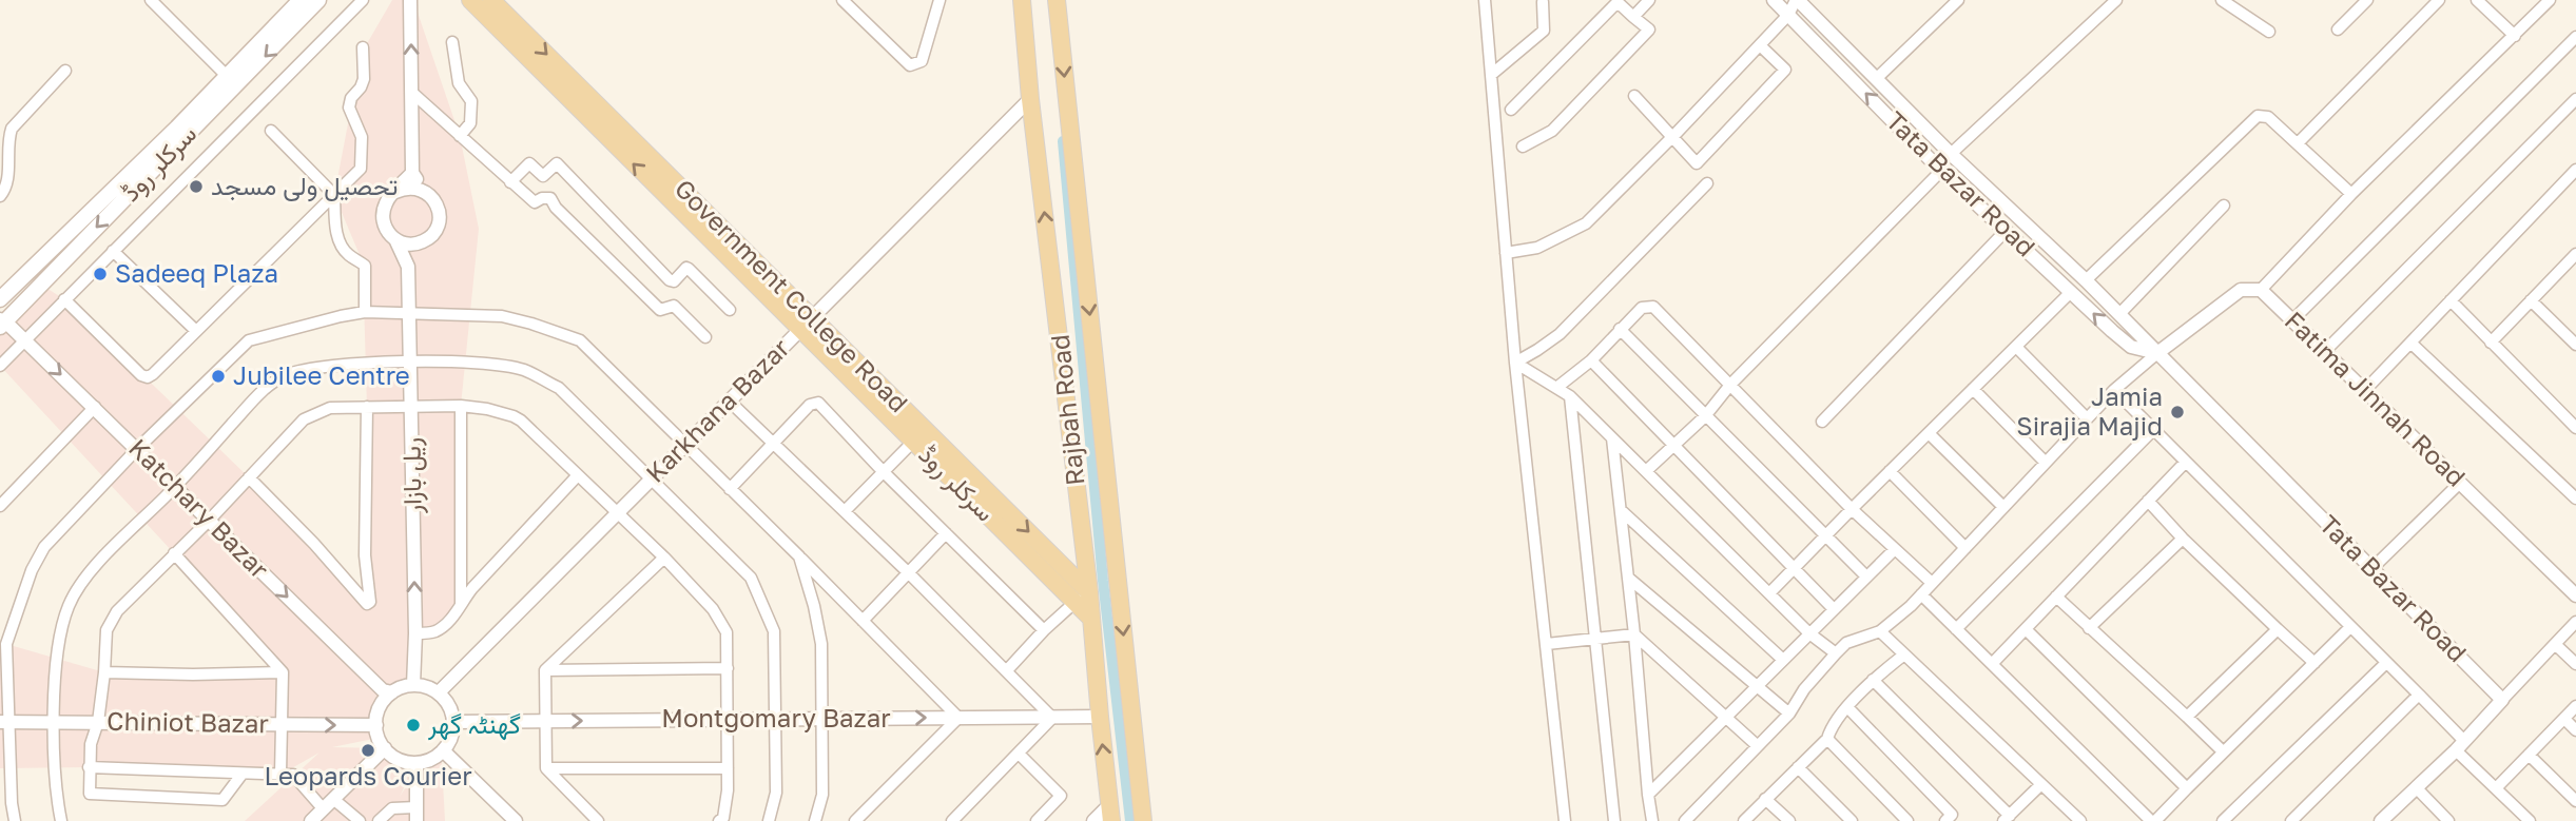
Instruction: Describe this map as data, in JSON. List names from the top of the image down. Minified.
{"streets":{"main road":["سرکلر روڈ","Government College Road","Rajbah Road"],"street":["Tata Bazar Road","Fatima Jinnah Road","Karkhana Bazar","ریل بازار","Katchary Bazar","Montgomary Bazar","Chiniot Bazar"]},"crossings":[["سرکلر روڈ","Government College Road"],["سرکلر روڈ","Rajbah Road"],["سرکلر روڈ","Karkhana Bazar"],["سرکلر روڈ","Katchary Bazar"],["Tata Bazar Road","Fatima Jinnah Road"],["Government College Road","Rajbah Road"],["Government College Road","Karkhana Bazar"],["Rajbah Road","Karkhana Bazar"],["Rajbah Road","Montgomary Bazar"],["Karkhana Bazar","ریل بازار"],["Karkhana Bazar","Katchary Bazar"],["Karkhana Bazar","Montgomary Bazar"],["Karkhana Bazar","Chiniot Bazar"],["ریل بازار","Katchary Bazar"],["ریل بازار","Montgomary Bazar"],["ریل بازار","Chiniot Bazar"],["Katchary Bazar","Montgomary Bazar"],["Katchary Bazar","Chiniot Bazar"],["Montgomary Bazar","Chiniot Bazar"]],"one_way":["Government College Road"],"places":["تحصیل ولی مسجد","Sadeeq Plaza","Jubilee Centre","Jamia Sirajia Majid","گھنٹہ گھر","Leopards Courier"]}
